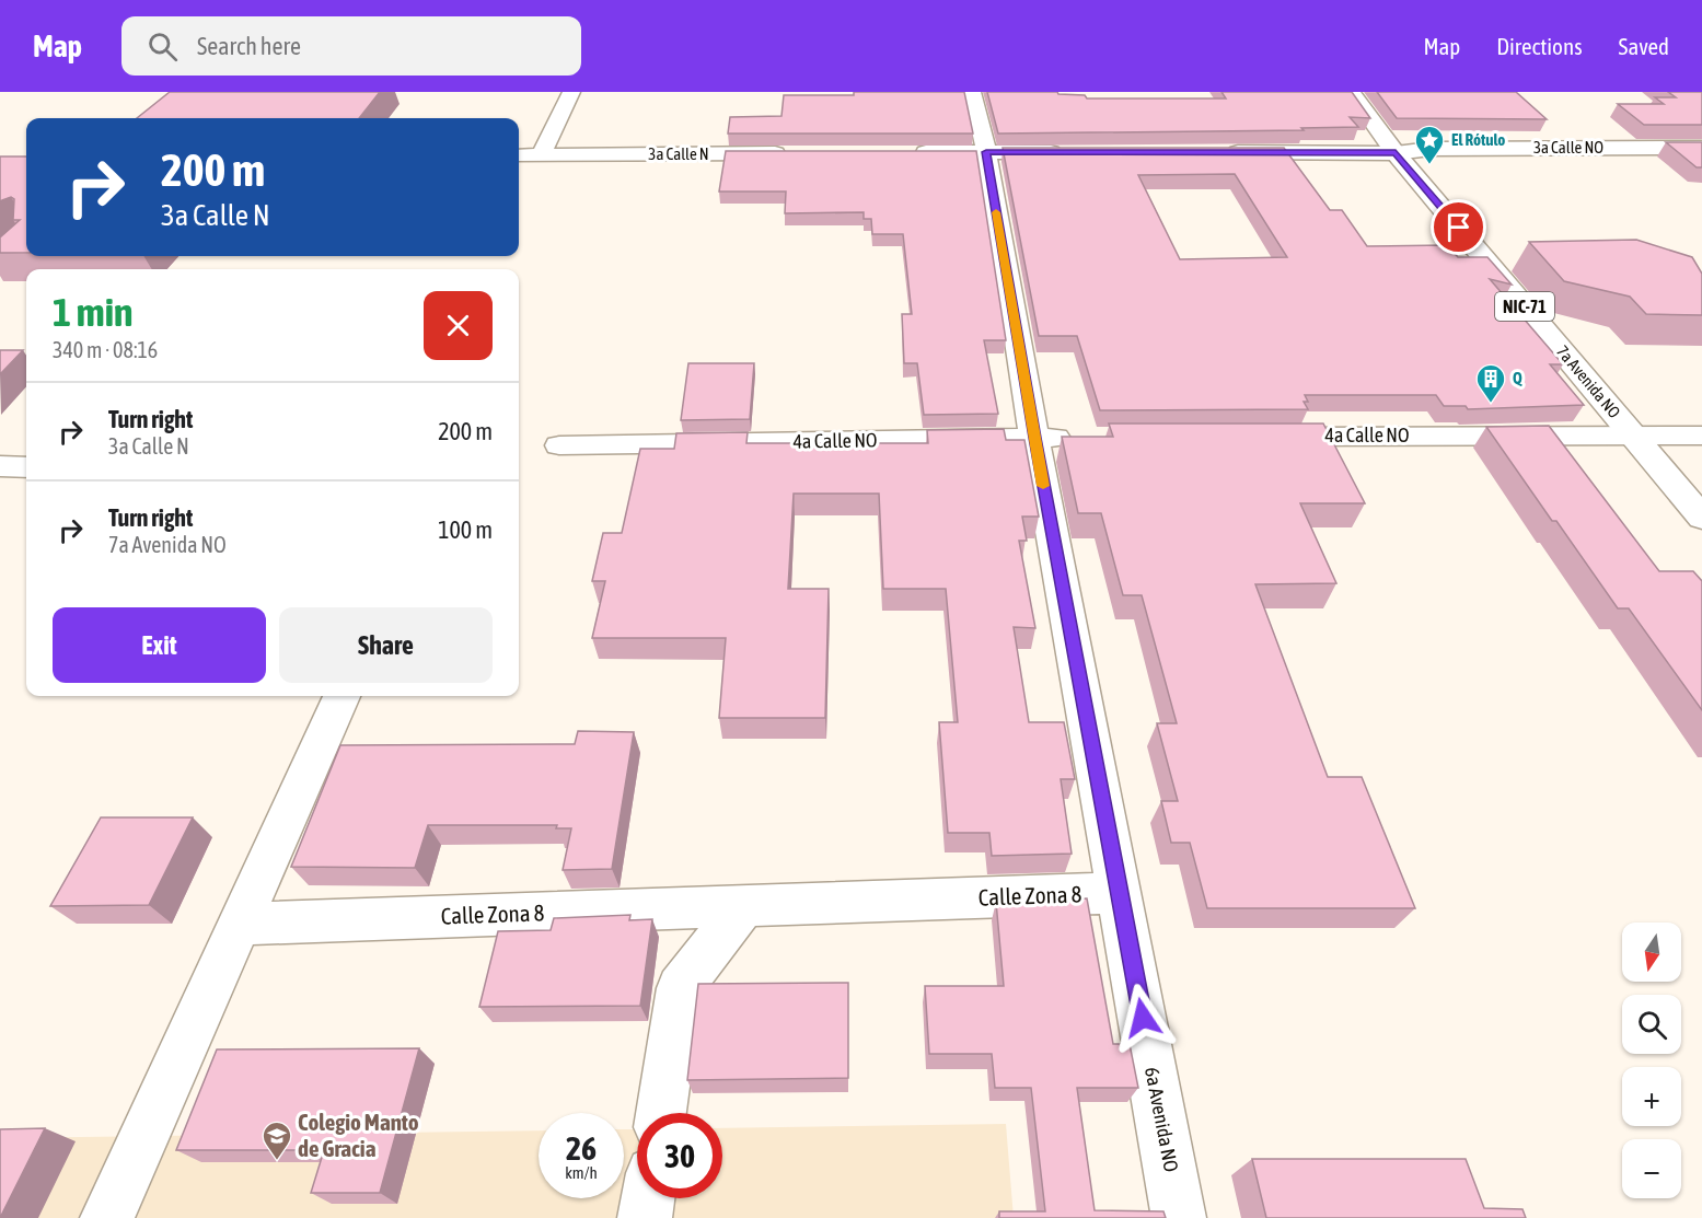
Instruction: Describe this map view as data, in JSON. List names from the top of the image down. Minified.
{"streets":{"main road":["3a Calle NO","3a Calle N","NIC-71","7a Avenida NO","4a Calle NO","Calle Zona 8","6a Avenida NO"]},"crossings":[["3a Calle NO","7a Avenida NO"],["7a Avenida NO","4a Calle NO"],["4a Calle NO","6a Avenida NO"],["Calle Zona 8","6a Avenida NO"]],"places":{"place":["El Rótulo"],"building":["Q"],"school or university":["Colegio Manto de Gracia"]},"north":"bottom","page":{"header":"Map","search":"Search here","nav":["Map","Directions","Saved"],"turn":["200 m","3a Calle N"],"heading":["1 min","340 m · 08:16"],"list":[{"name":"Turn right","note":"3a Calle N","value":"200 m"},{"name":"Turn right","note":"7a Avenida NO","value":"100 m"}],"buttons":["Exit","Share"],"map_buttons":["+","−"],"speed":"26 km/h","limit":"30"}}
